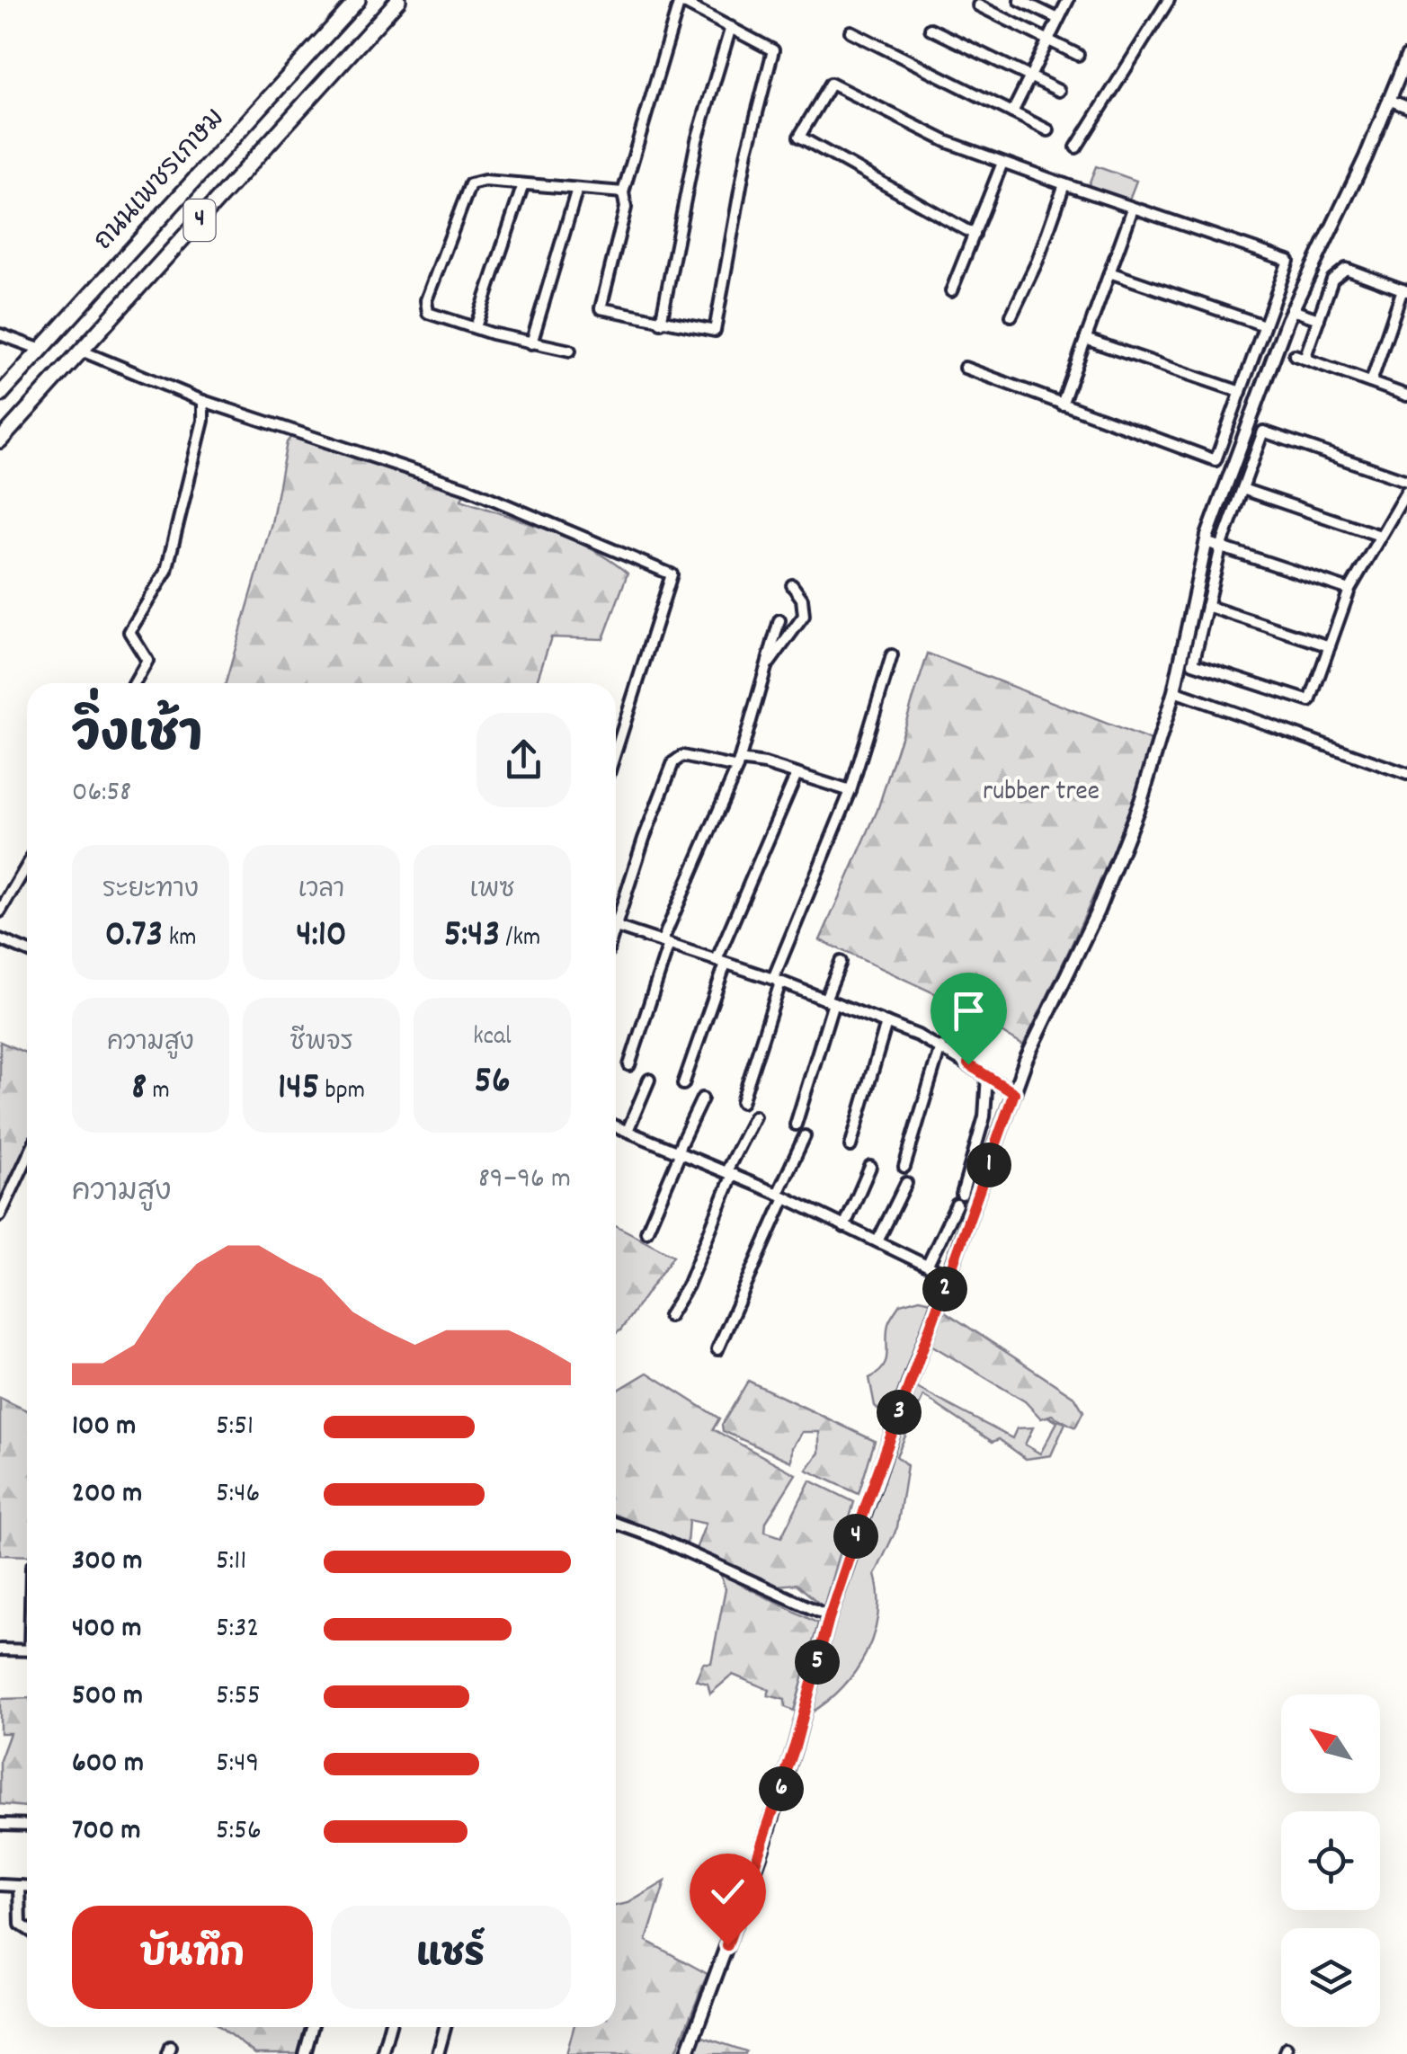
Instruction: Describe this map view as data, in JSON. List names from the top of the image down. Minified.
{"streets":{"highway":["ถนนเพชรเกษม","4"]},"parks":["rubber tree"],"north":"top left","page":{"heading":["วิ่งเช้า","06:58"],"stats":[["ระยะทาง","0.73 km"],["เวลา","4:10"],["เพซ","5:43 /km"],["ความสูง","8 m"],["ชีพจร","145 bpm"],["kcal","56"]],"chart":["ความสูง","89–96 m"],"pins":["1","2","3","4","5","6"],"list":[{"name":"100 m","note":"5:51"},{"name":"200 m","note":"5:46"},{"name":"300 m","note":"5:11"},{"name":"400 m","note":"5:32"},{"name":"500 m","note":"5:55"},{"name":"600 m","note":"5:49"},{"name":"700 m","note":"5:56"}],"buttons":["บันทึก","แชร์"]}}
